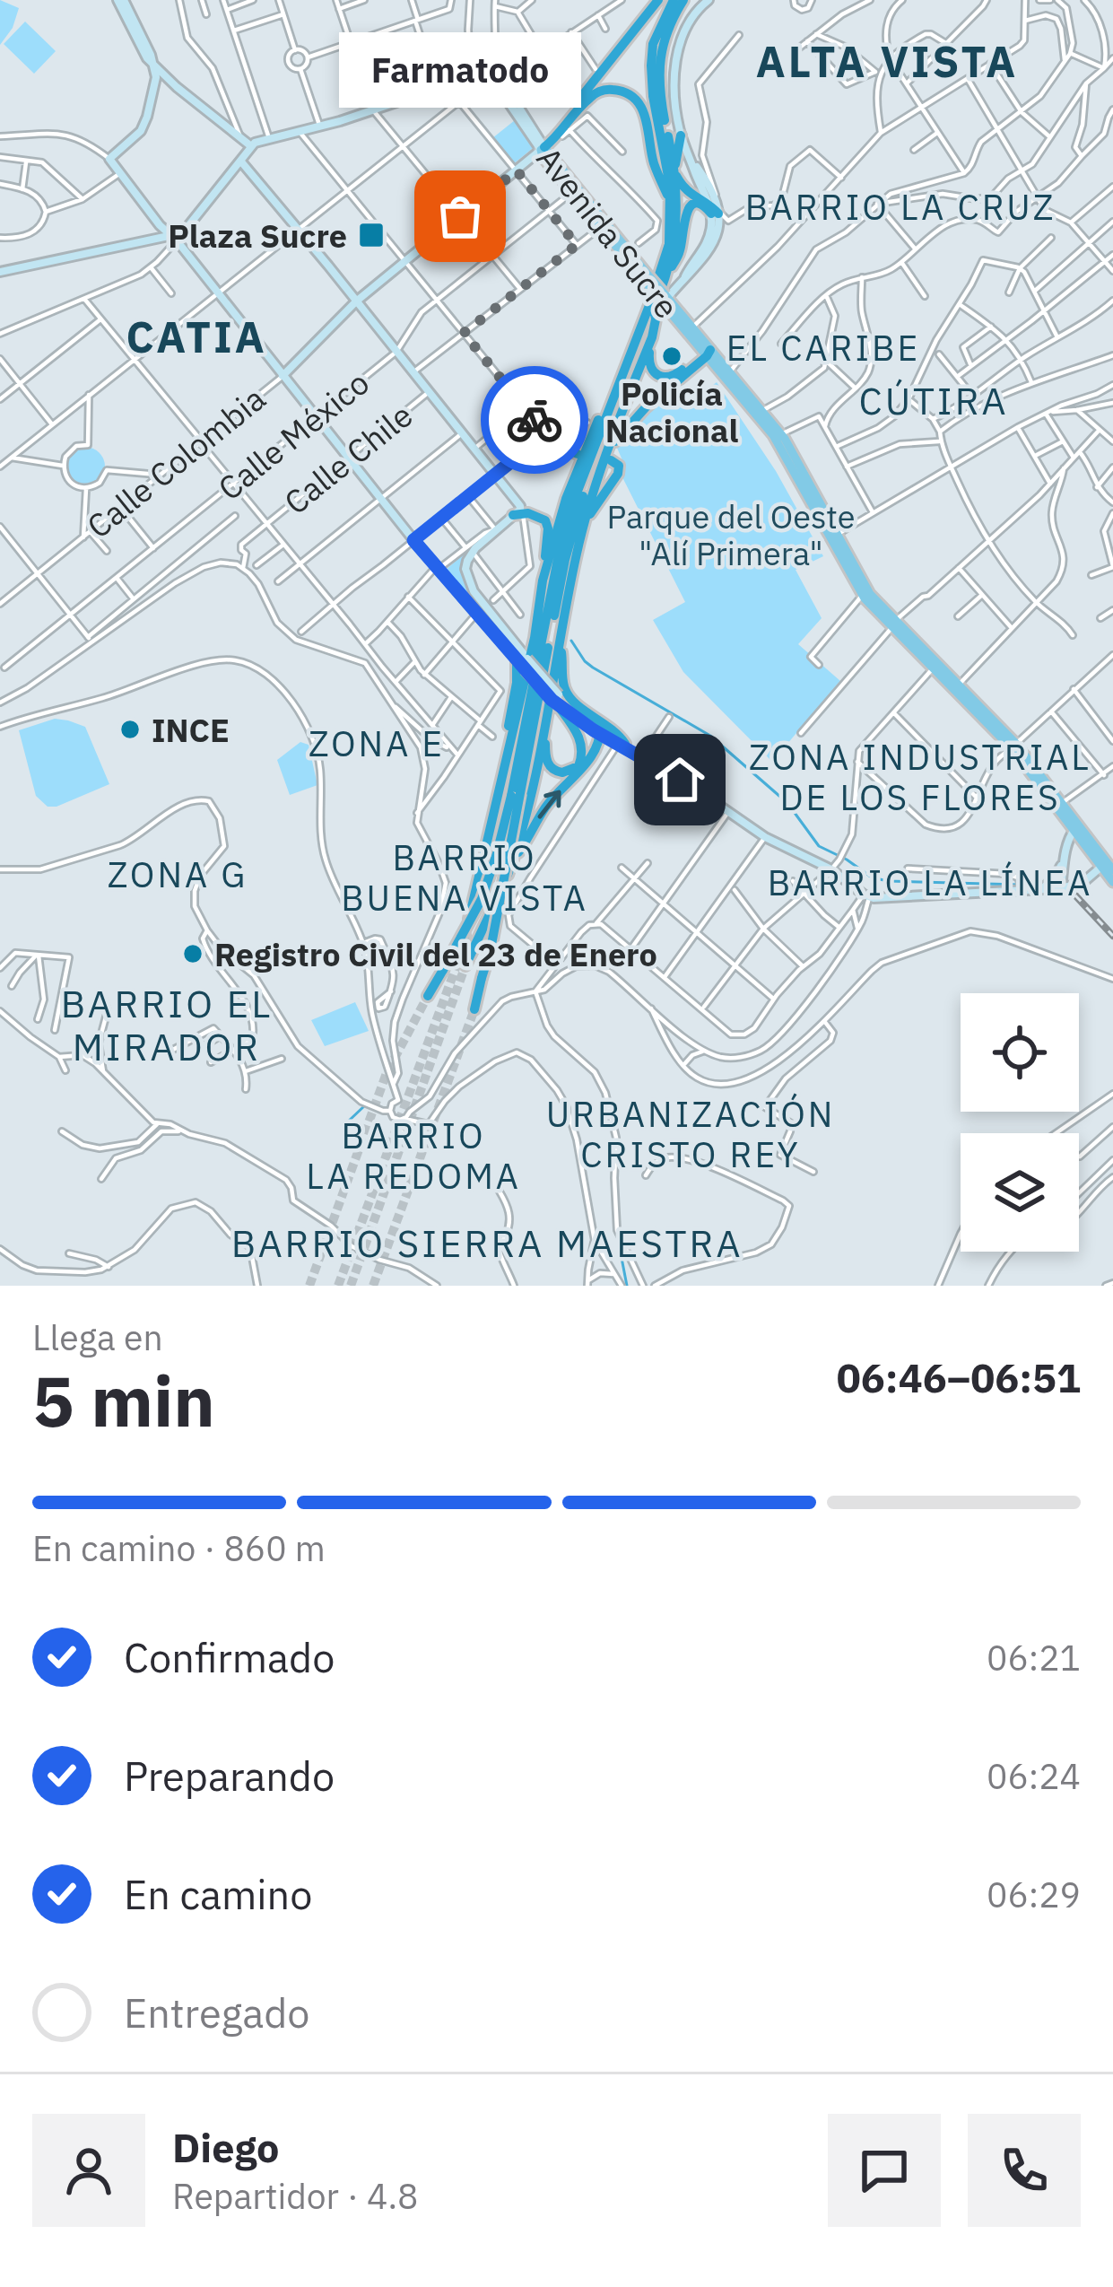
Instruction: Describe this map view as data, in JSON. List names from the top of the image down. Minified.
{"streets":{"main road":["Avenida Sucre"],"street":["Calle México","Calle Chile","Calle Colombia"]},"crossings":[["Avenida Sucre","Calle México"],["Avenida Sucre","Calle Colombia"]],"districts":["ALTA VISTA","BARRIO LA CRUZ","CATIA","EL CARIBE","CÚTIRA","ZONA E","ZONA INDUSTRIAL DE LOS FLORES","BARRIO BUENA VISTA","ZONA G","BARRIO LA LÍNEA","BARRIO EL MIRADOR","URBANIZACIÓN CRISTO REY","BARRIO LA REDOMA","BARRIO SIERRA MAESTRA"],"parks":["Parque del Oeste \"Alí Primera\""],"places":{"other":["Farmatodo","Policía Nacional","INCE","Registro Civil del 23 de Enero"],"transit":["Plaza Sucre"]},"page":{"bubble":"Farmatodo","heading":["5 min","Llega en","06:46–06:51"],"panel":["Diego","Repartidor · 4.8"],"bar":"En camino · 860 m","list":[["Confirmado","06:21"],["Preparando","06:24"],["En camino","06:29"],"Entregado"]}}
